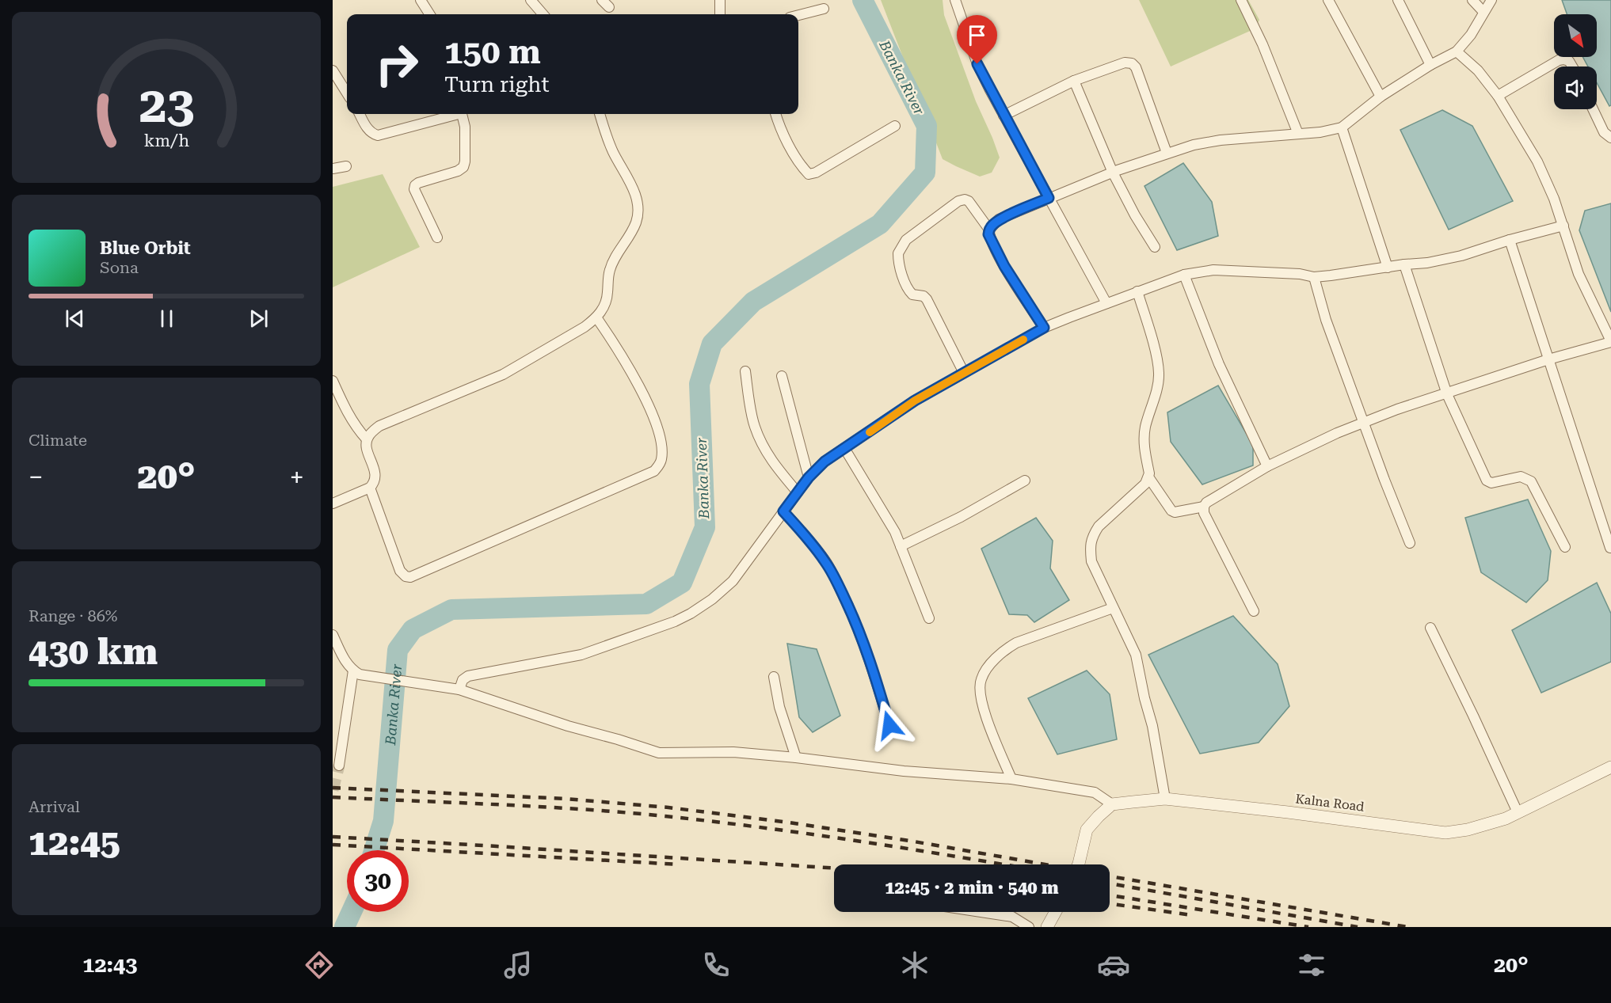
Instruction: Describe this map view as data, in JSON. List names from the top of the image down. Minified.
{"streets":{"street":["Kalna Road"]},"water":["Banka River"],"north":"bottom right","page":{"turn":["150 m","Turn right"],"song":["Blue Orbit","Sona"],"tile":["Climate",["Range · 86%","430 km"],["Arrival","12:45"]],"heat":["−","20°","+"],"limit":"30","trip":"12:45 · 2 min · 540 m","tabs":["12:43","20°"],"gauge":["23","km/h"]}}
